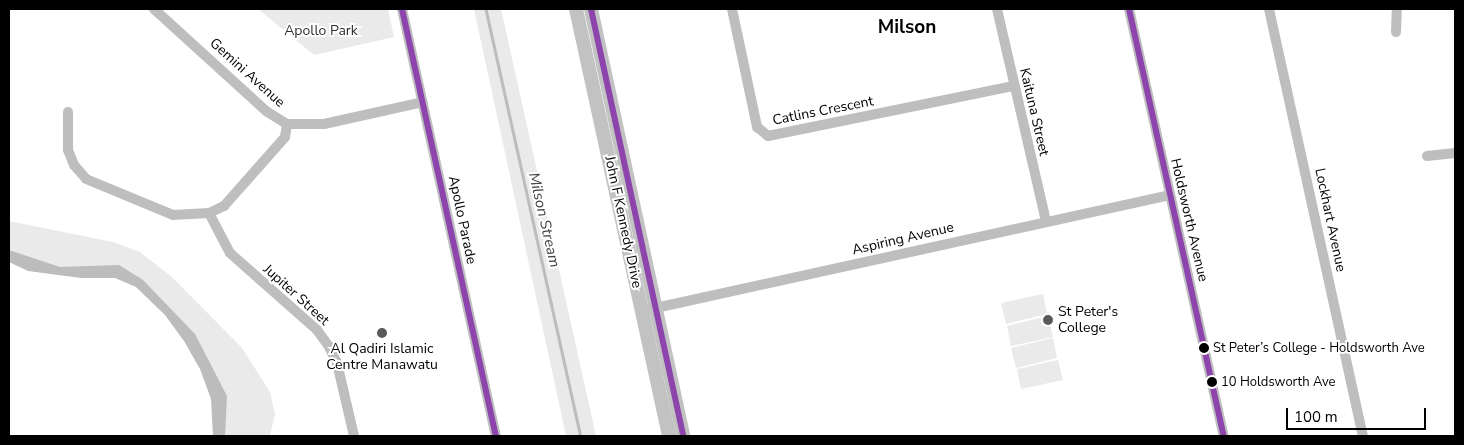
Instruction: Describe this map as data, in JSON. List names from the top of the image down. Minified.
{"streets":{"main road":["John F Kennedy Drive"],"street":["Gemini Avenue","Catlins Crescent","Kaituna Street","Apollo Parade","Holdsworth Avenue","Lockhart Avenue","Aspiring Avenue","Jupiter Street"]},"crossings":[["Gemini Avenue","Apollo Parade"],["Catlins Crescent","Kaituna Street"],["Kaituna Street","Aspiring Avenue"],["Holdsworth Avenue","Aspiring Avenue"],["John F Kennedy Drive","Aspiring Avenue"]],"districts":["Milson"],"water":["Milson Stream"],"parks":["Apollo Park"],"places":["St Peter's College","Al Qadiri Islamic Centre Manawatu","St Peter’s College - Holdsworth Ave","10 Holdsworth Ave"],"scale_bar":"100 m"}
